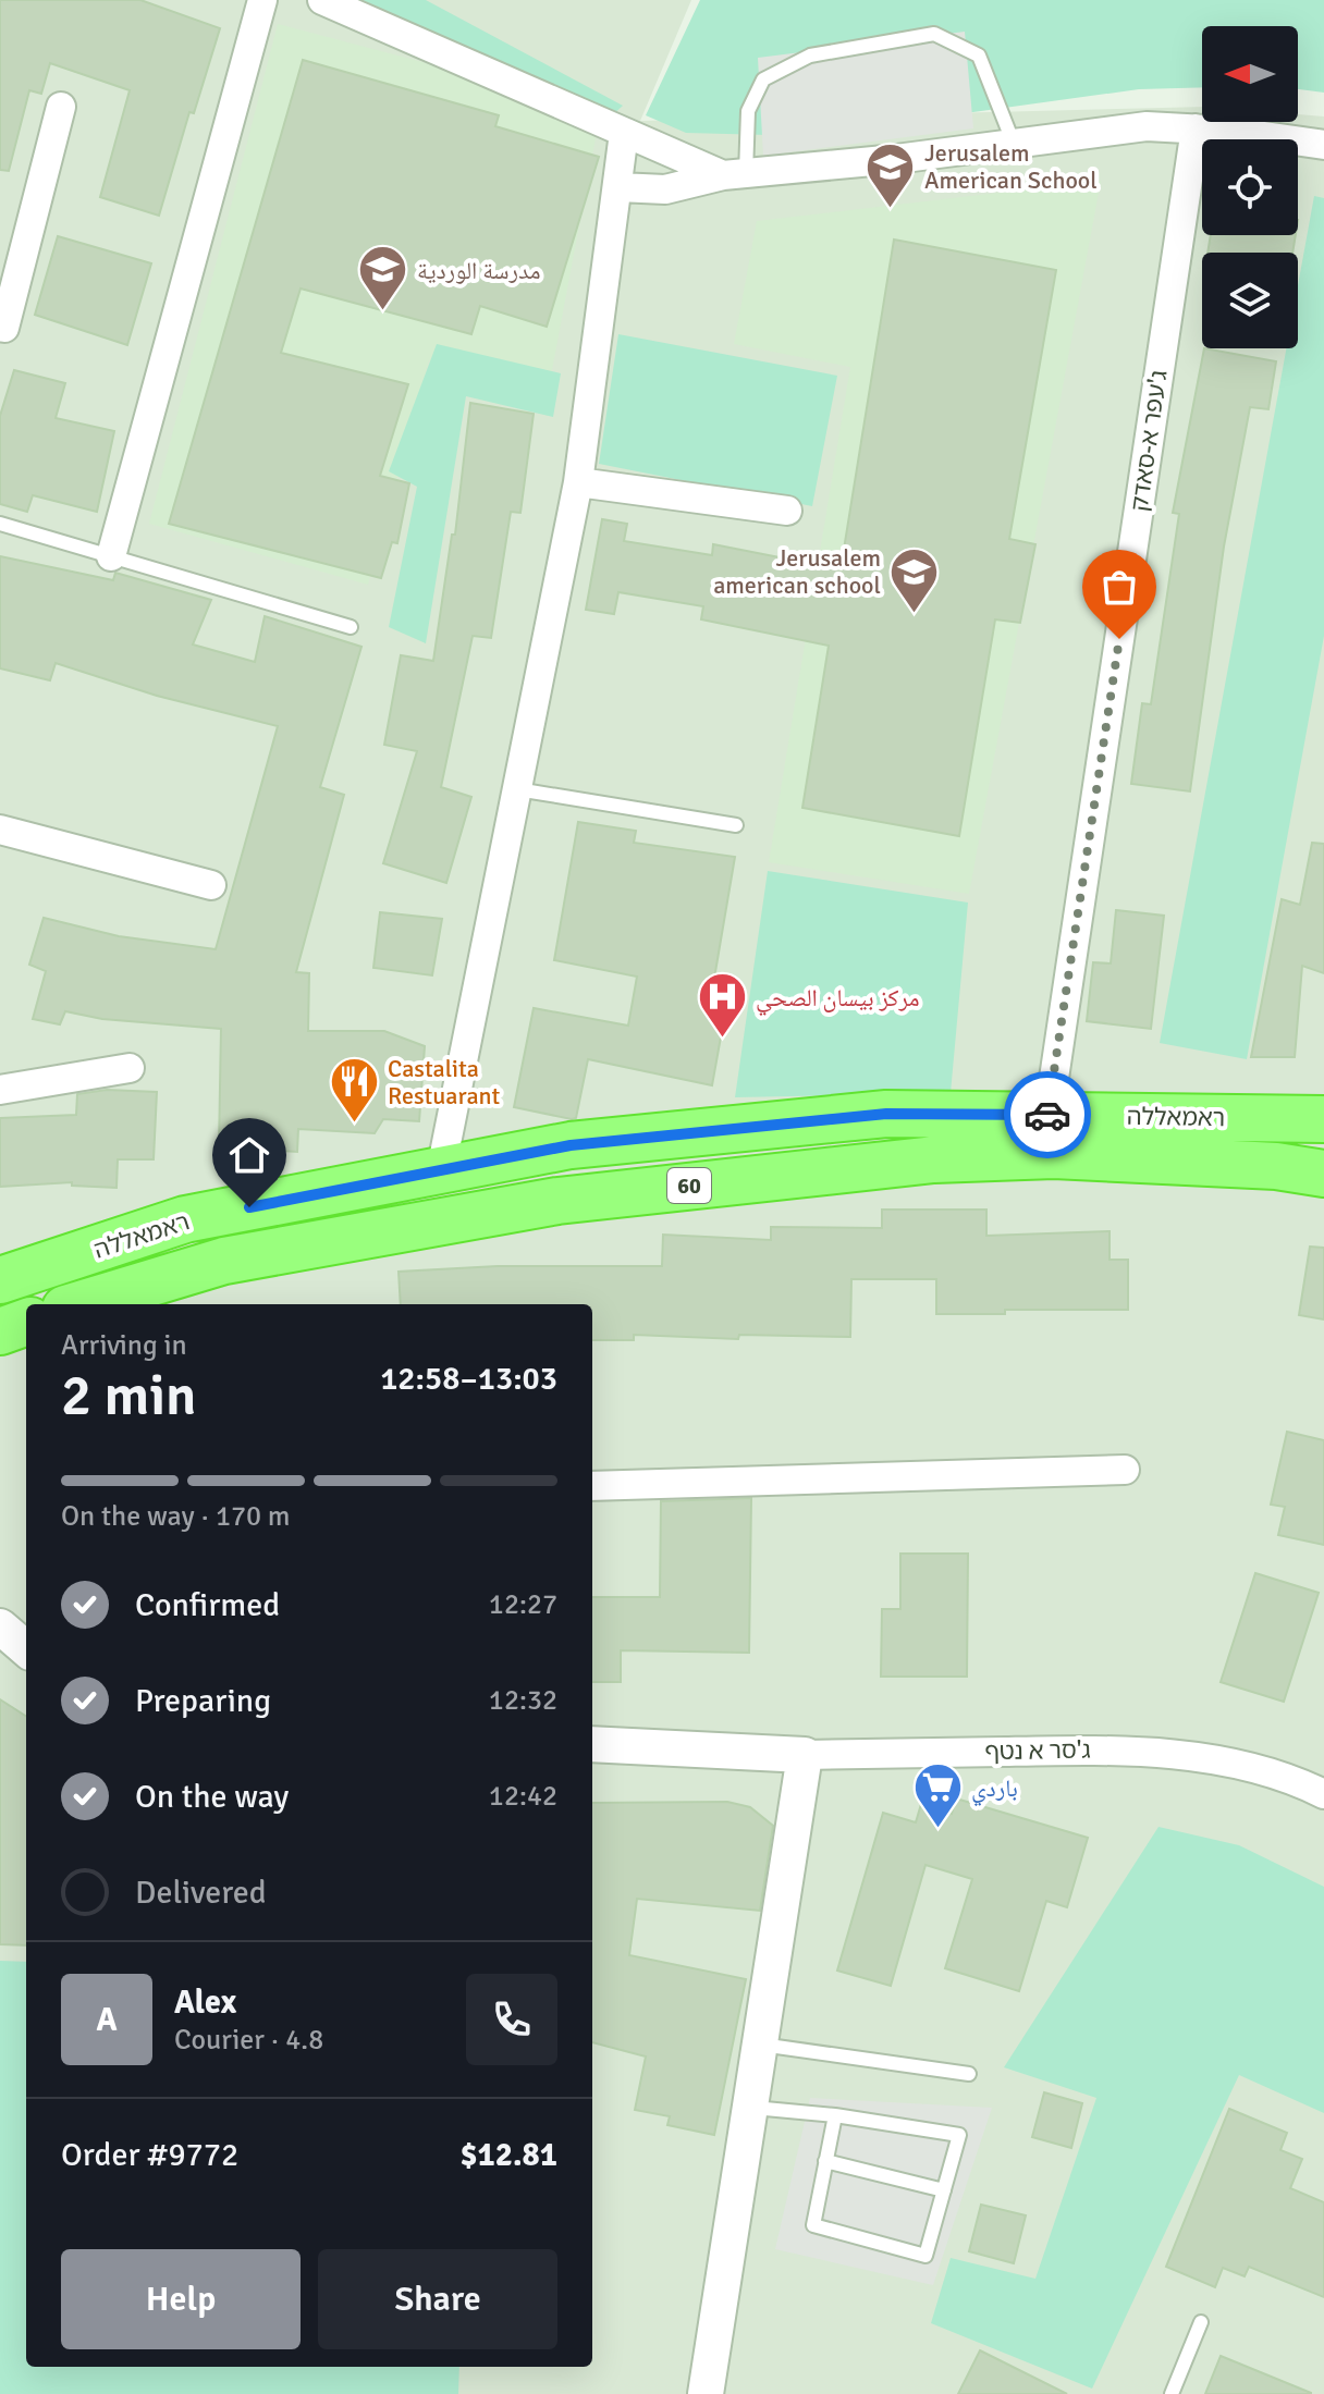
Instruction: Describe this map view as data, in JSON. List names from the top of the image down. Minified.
{"streets":{"highway":["ראמאללה","60"],"street":["ג'עפר א-סאדק","ג'סר א נטף"]},"crossings":[["ג'עפר א-סאדק","ראמאללה"]],"places":{"school or university":["Jerusalem American School","مدرسة الوردية","Jerusalem american school"],"hospital":["مركز بيسان الصحي"],"restaurant":["Castalita Restuarant"],"supermarket":["باردي"]},"north":"left","page":{"heading":["2 min","Arriving in","12:58–13:03"],"panel":["Alex","Courier · 4.8","Order #9772","$12.81"],"bar":"On the way · 170 m","list":[["Confirmed","12:27"],["Preparing","12:32"],["On the way","12:42"],"Delivered"],"round":"A","buttons":["Help","Share"]}}
